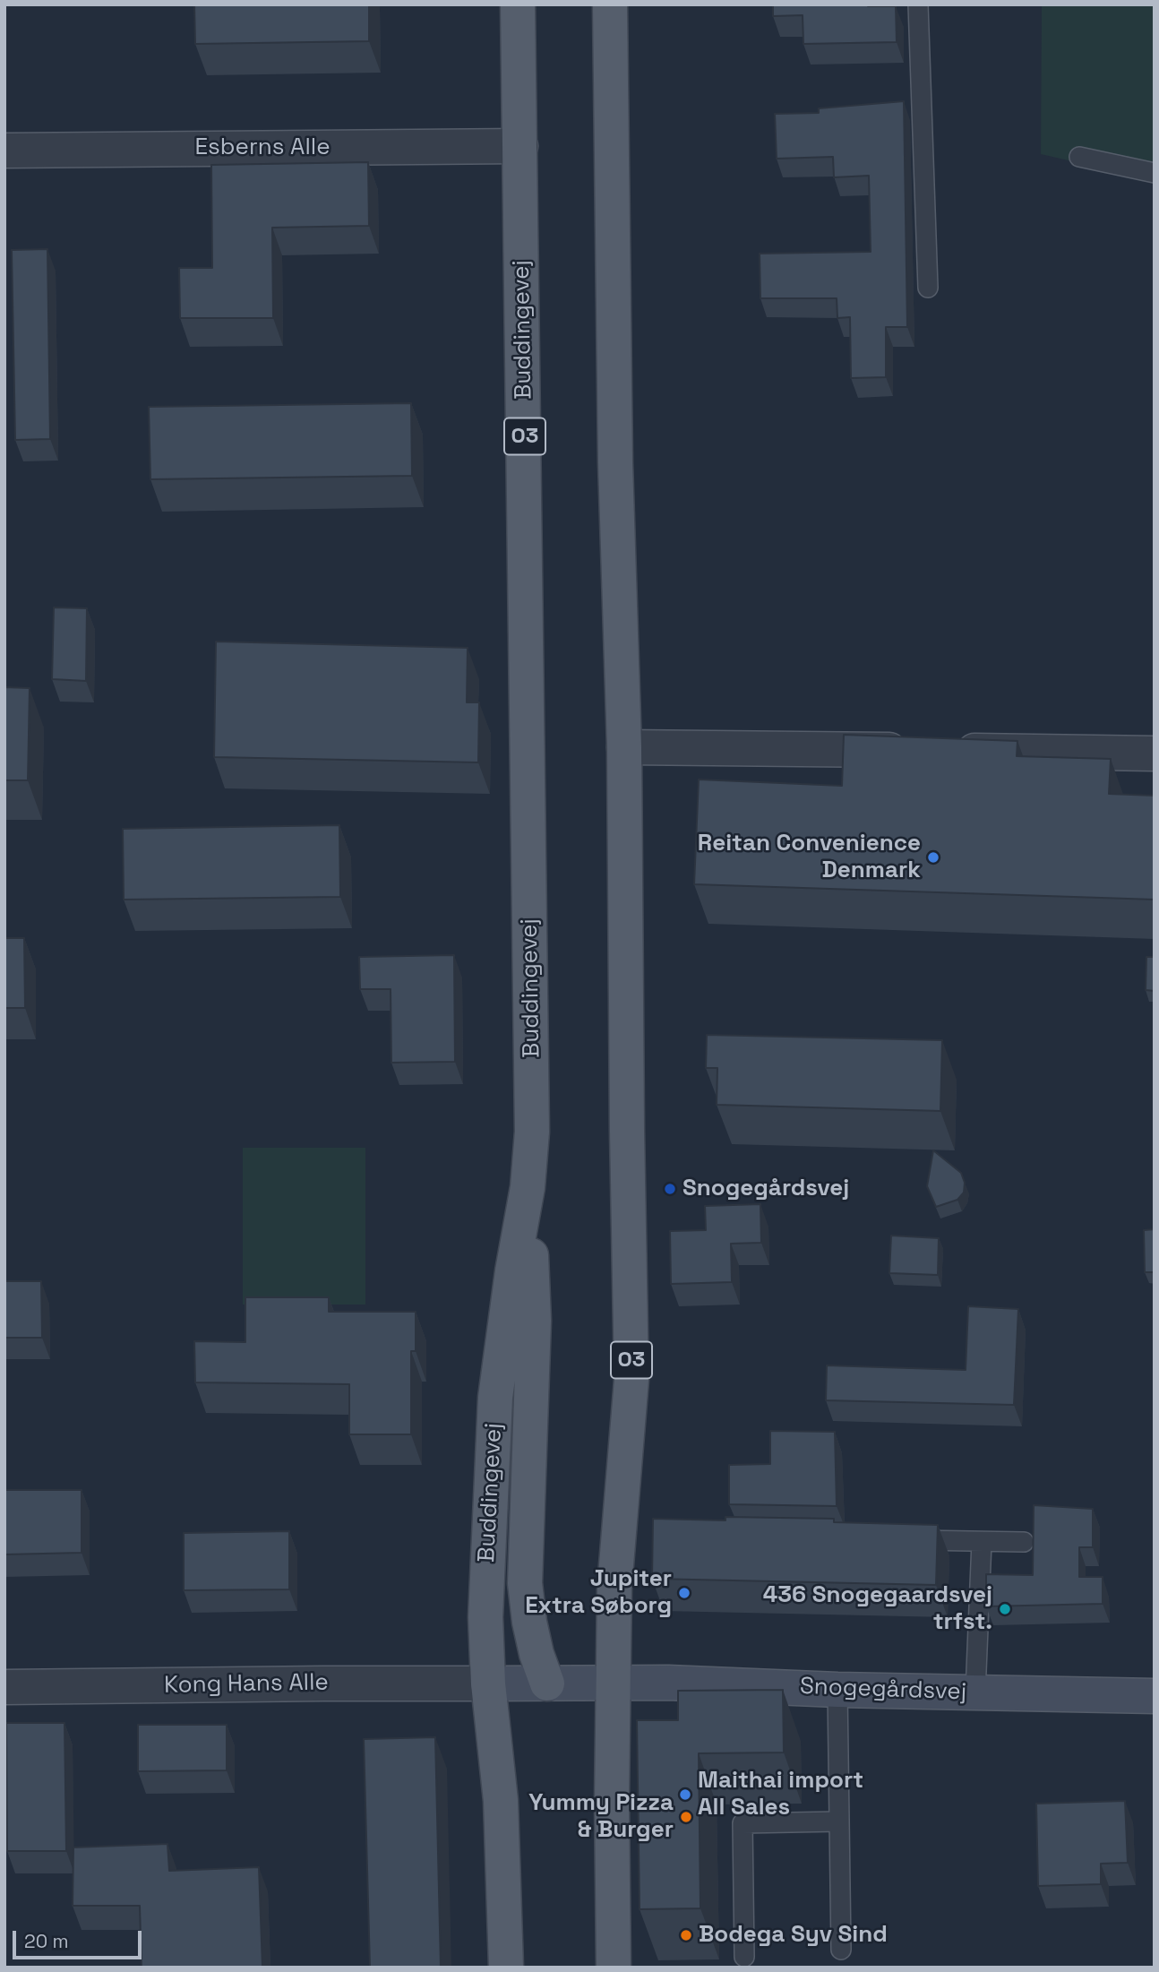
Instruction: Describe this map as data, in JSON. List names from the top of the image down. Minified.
{"streets":{"main road":["Buddingevej","O3"],"street":["Esberns Alle","Kong Hans Alle","Snogegårdsvej"]},"crossings":[["Esberns Alle","Buddingevej"],["Buddingevej","Kong Hans Alle"],["Buddingevej","Snogegårdsvej"],["O3","Snogegårdsvej"],["Kong Hans Alle","Snogegårdsvej"]],"places":["Reitan Convenience Denmark","Snogegårdsvej","Jupiter Extra Søborg","436 Snogegaardsvej trfst.","Maithai import All Sales","Yummy Pizza & Burger","Bodega Syv Sind"],"scale_bar":"20 m"}
